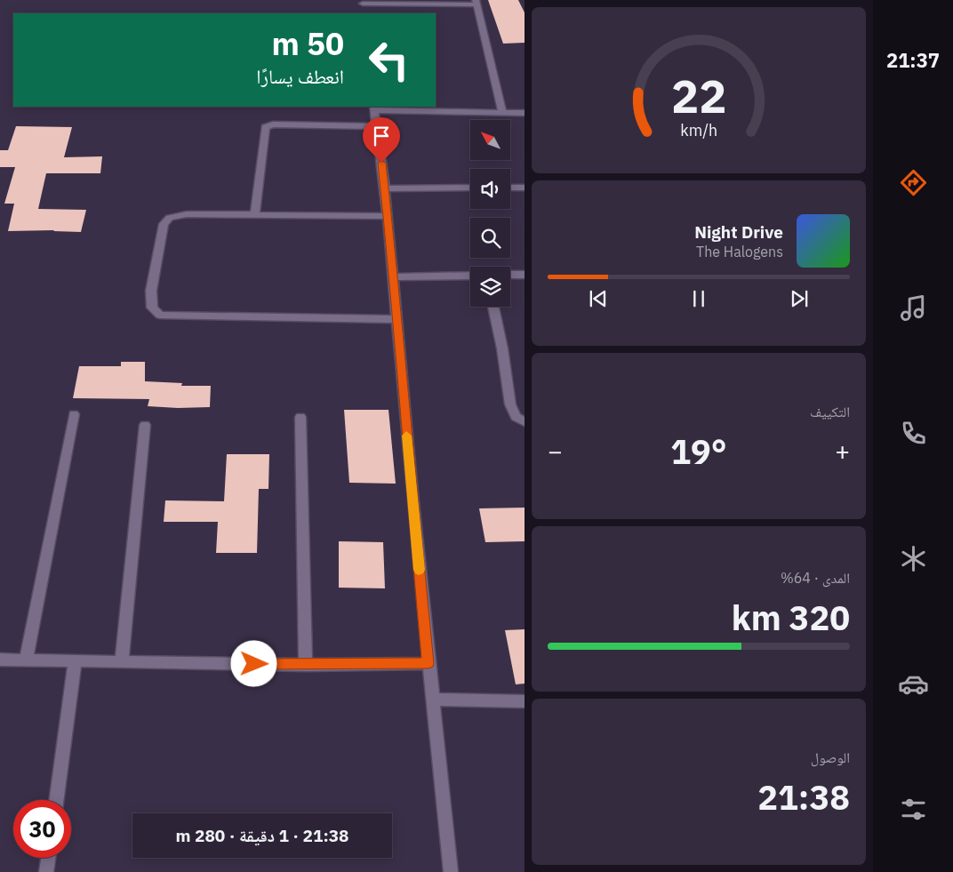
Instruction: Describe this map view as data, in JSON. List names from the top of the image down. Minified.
{"north":"top left","page":{"tabs":"21:37","turn":["50 m","انعطف يسارًا"],"song":["Night Drive","The Halogens"],"tile":["التكييف",["المدى · 64%","320 km"],["الوصول","21:38"]],"heat":["−","19°","+"],"limit":"30","trip":"21:38 · 1 دقيقة · 280 m","gauge":["22","km/h"]}}
